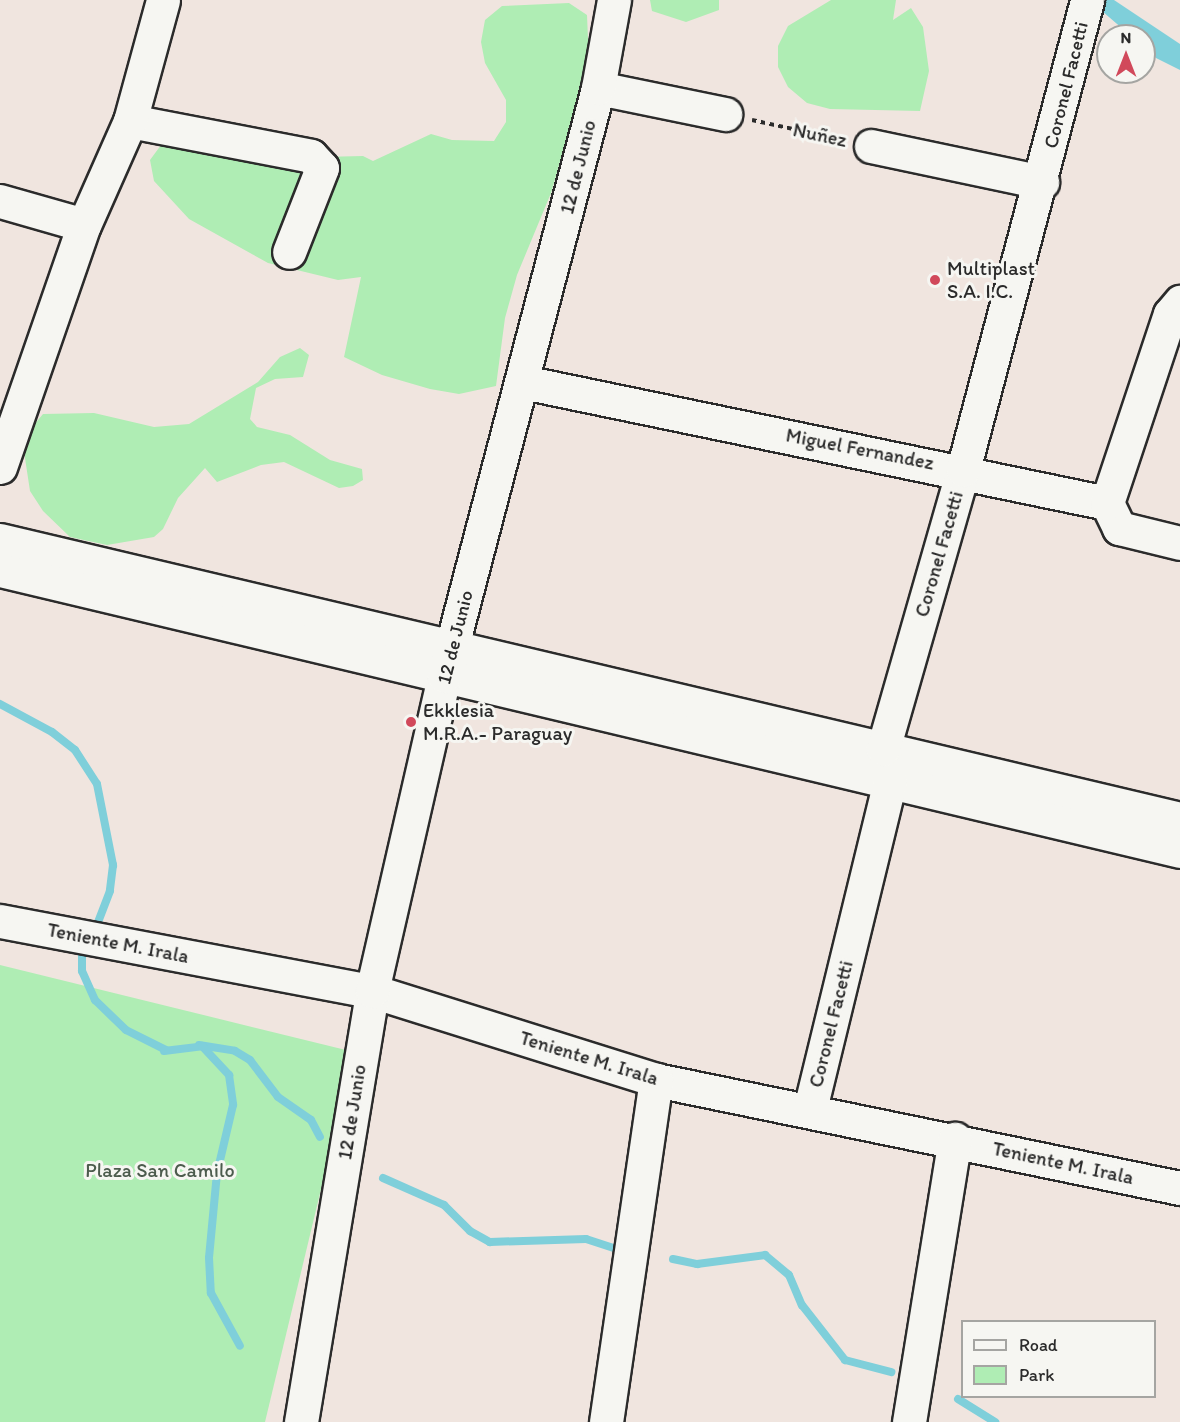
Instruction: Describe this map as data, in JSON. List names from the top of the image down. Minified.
{"streets":{"street":["Coronel Facetti","Nuñez","12 de Junio","Miguel Fernandez","Teniente M. Irala"]},"crossings":[["Coronel Facetti","Nuñez"],["Coronel Facetti","Miguel Fernandez"],["Coronel Facetti","Teniente M. Irala"],["12 de Junio","Miguel Fernandez"],["12 de Junio","Teniente M. Irala"]],"parks":["Plaza San Camilo"],"places":["Multiplast S.A. I.C.","Ekklesia M.R.A.- Paraguay"],"legend":["Road","Park"],"north":"top"}
